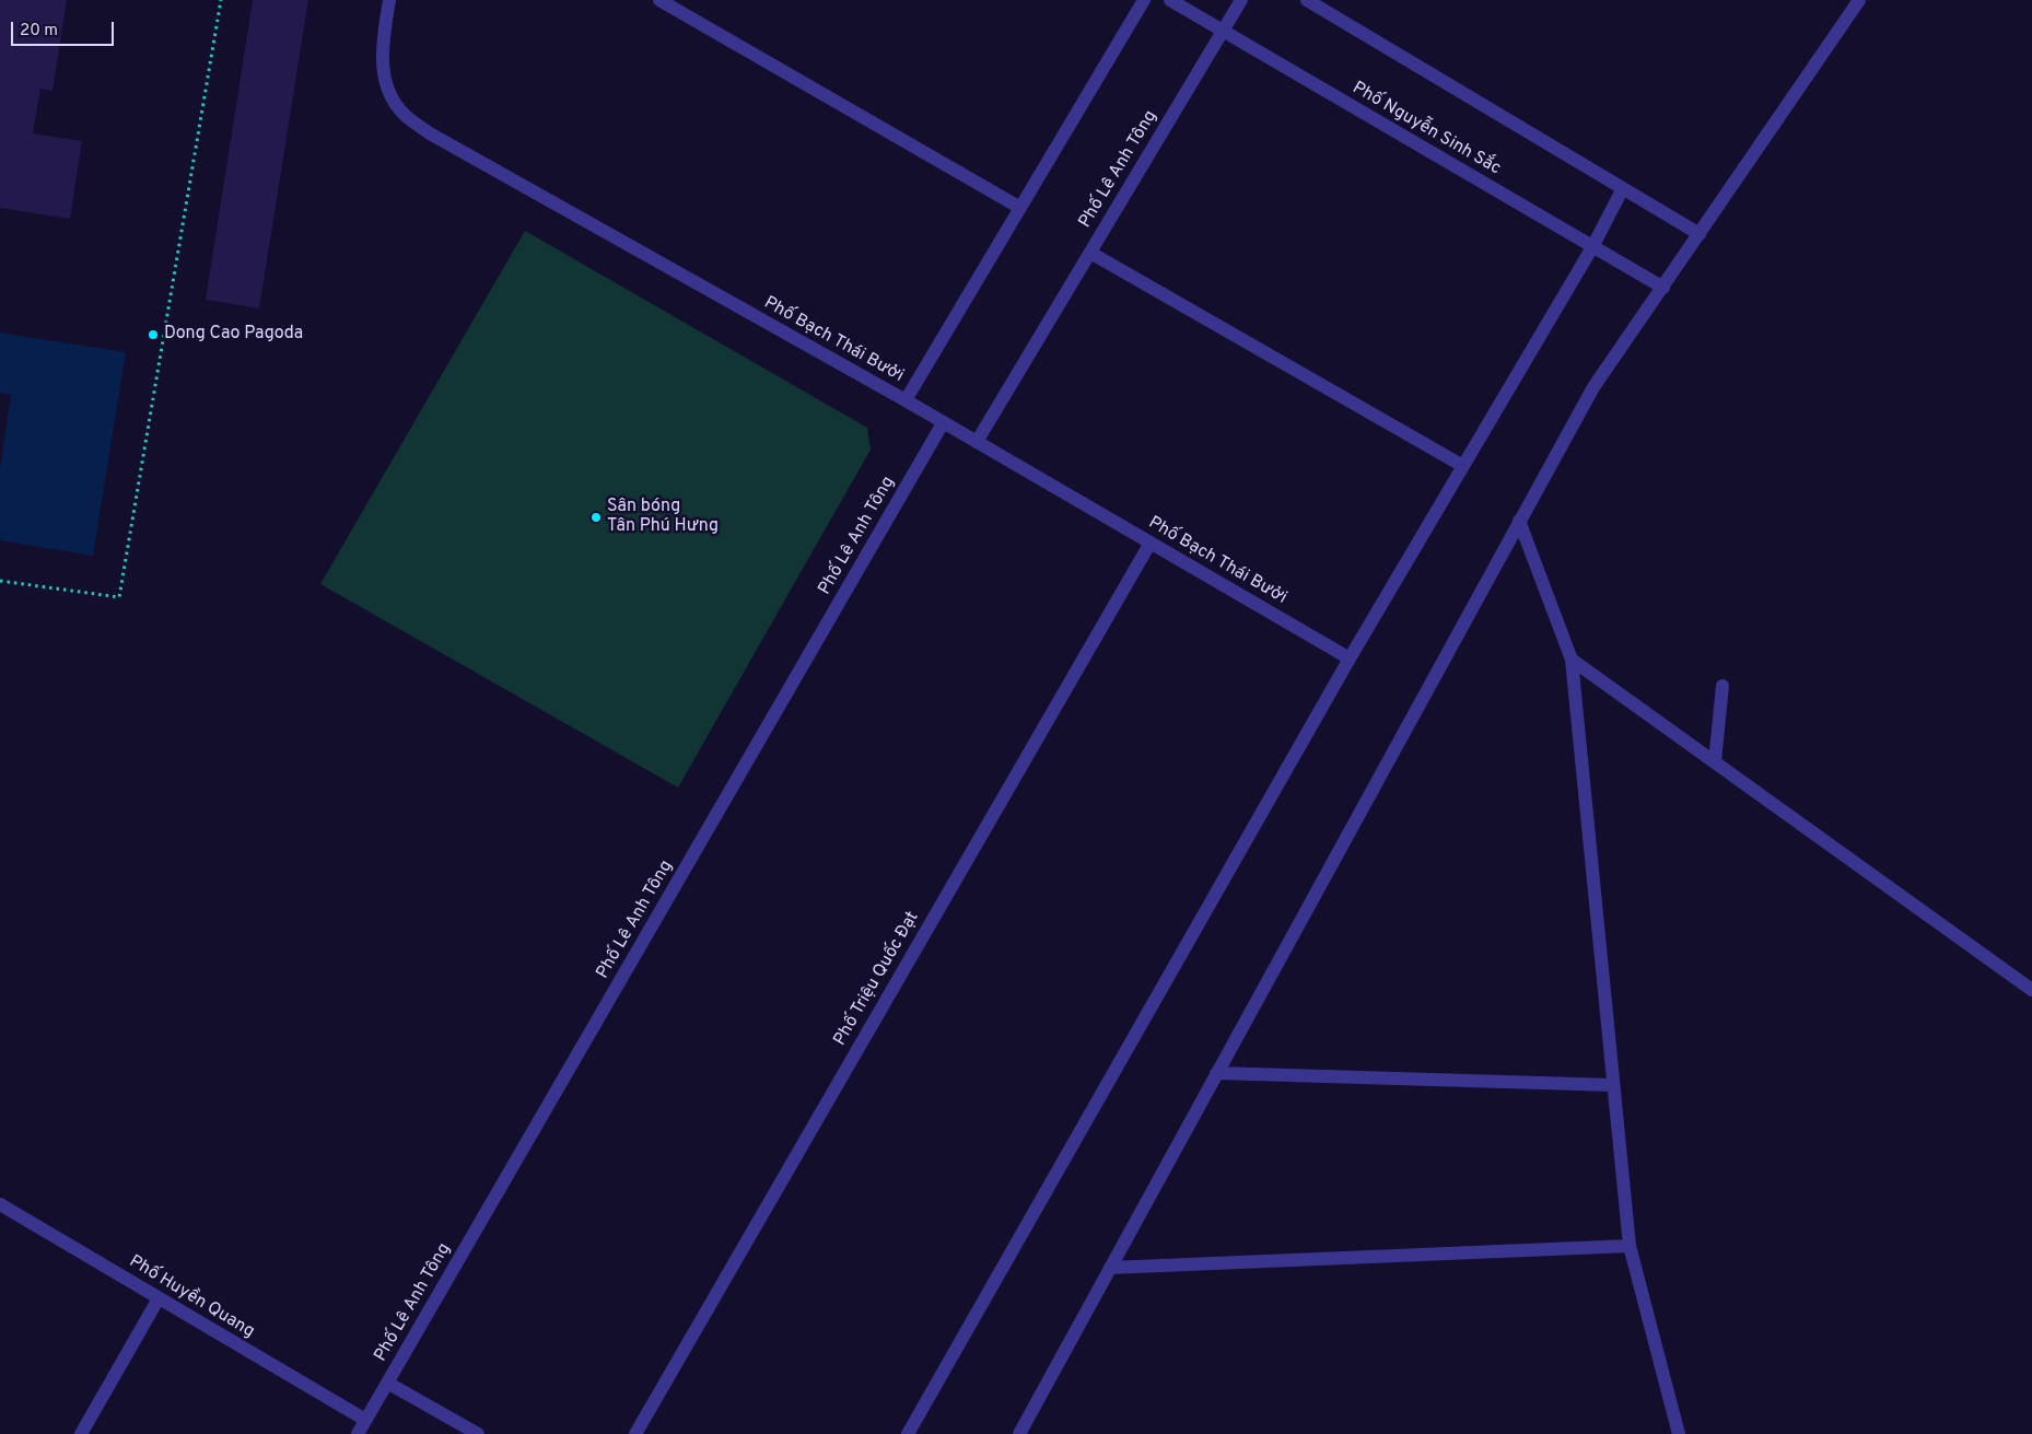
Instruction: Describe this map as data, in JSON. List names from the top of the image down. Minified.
{"streets":{"street":["Phố Nguyễn Sinh Sắc","Phố Lê Anh Tông","Phố Bạch Thái Bưởi","Phố Triệu Quốc Đạt","Phố Huyền Quang"]},"crossings":[["Phố Nguyễn Sinh Sắc","Phố Lê Anh Tông"],["Phố Lê Anh Tông","Phố Bạch Thái Bưởi"],["Phố Lê Anh Tông","Phố Huyền Quang"],["Phố Bạch Thái Bưởi","Phố Triệu Quốc Đạt"]],"places":["Dong Cao Pagoda","Sân bóng Tân Phú Hưng"],"scale_bar":"20 m"}
